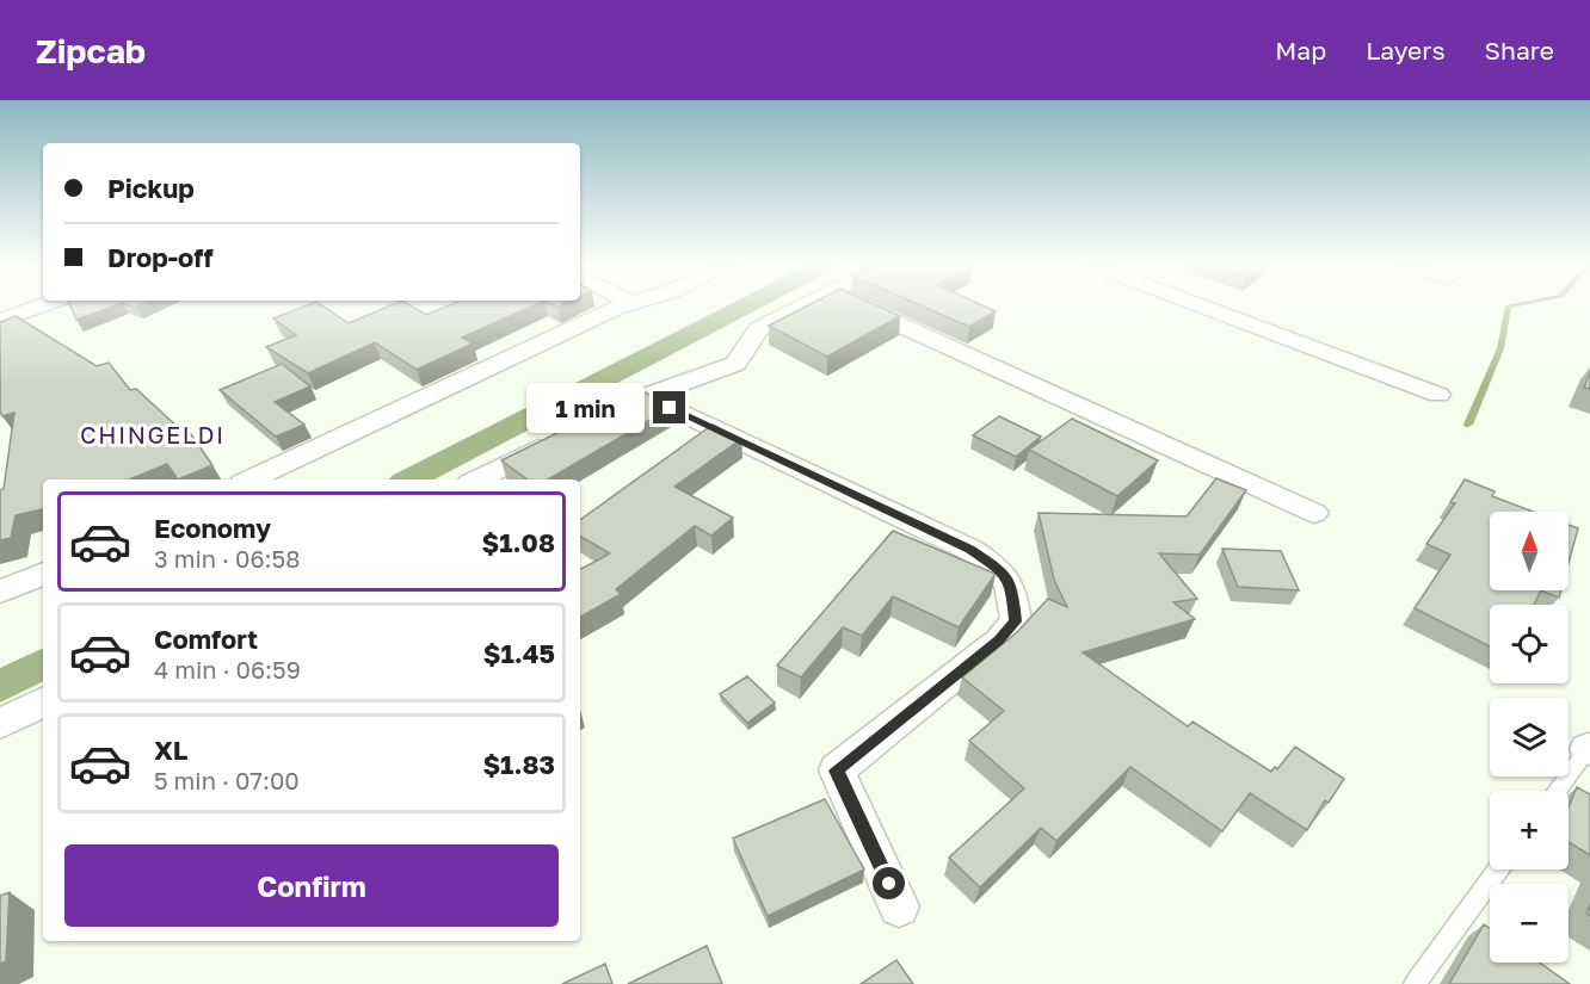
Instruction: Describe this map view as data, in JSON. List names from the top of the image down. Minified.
{"districts":["CHINGELDI"],"north":"top","page":{"header":"Zipcab","nav":["Map","Layers","Share"],"banner":["Pickup","Drop-off"],"bubble":"1 min","list":[{"name":"Economy","note":"3 min · 06:58","value":"$1.08"},{"name":"Comfort","note":"4 min · 06:59","value":"$1.45"},{"name":"XL","note":"5 min · 07:00","value":"$1.83"}],"map_buttons":["+","−"],"buttons":"Confirm"}}
